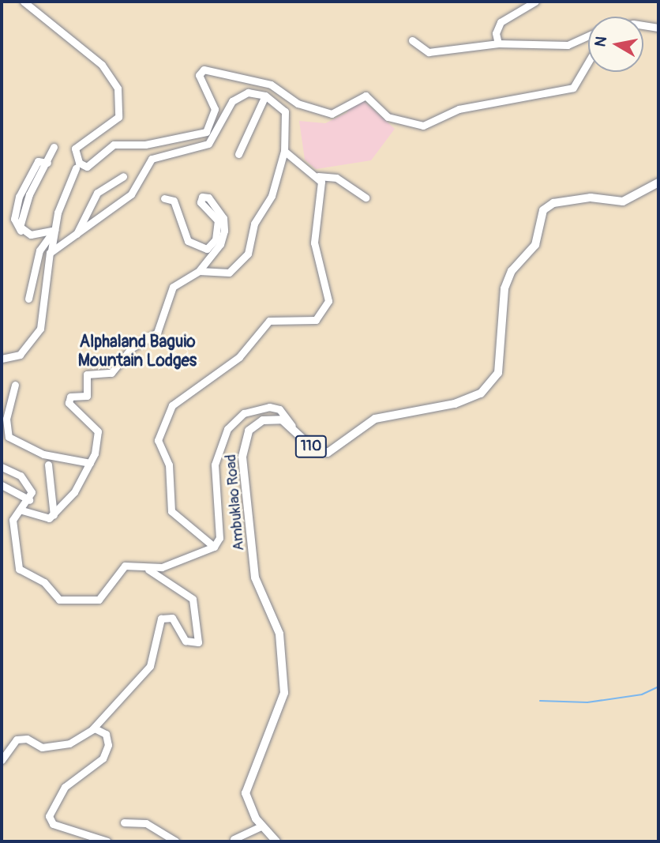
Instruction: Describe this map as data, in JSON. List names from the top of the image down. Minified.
{"streets":{"main road":["110","Ambuklao Road"]},"crossings":[["110","Ambuklao Road"]],"districts":["Alphaland Baguio Mountain Lodges"],"north":"left"}
